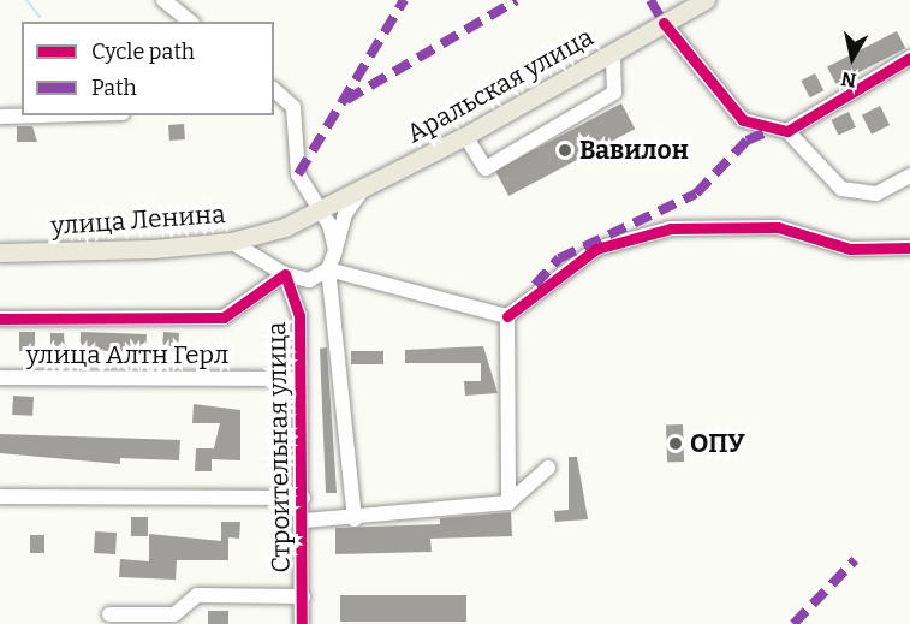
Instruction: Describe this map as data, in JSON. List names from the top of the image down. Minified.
{"streets":{"main road":["Аральская улица","улица Ленина"],"street":["улица Алтн Герл","Строительная улица"]},"crossings":[["Аральская улица","улица Ленина"],["Аральская улица","Строительная улица"],["улица Ленина","Строительная улица"],["улица Алтн Герл","Строительная улица"]],"places":["Вавилон","ОПУ"],"legend":["Cycle path","Path"],"north":"bottom"}
